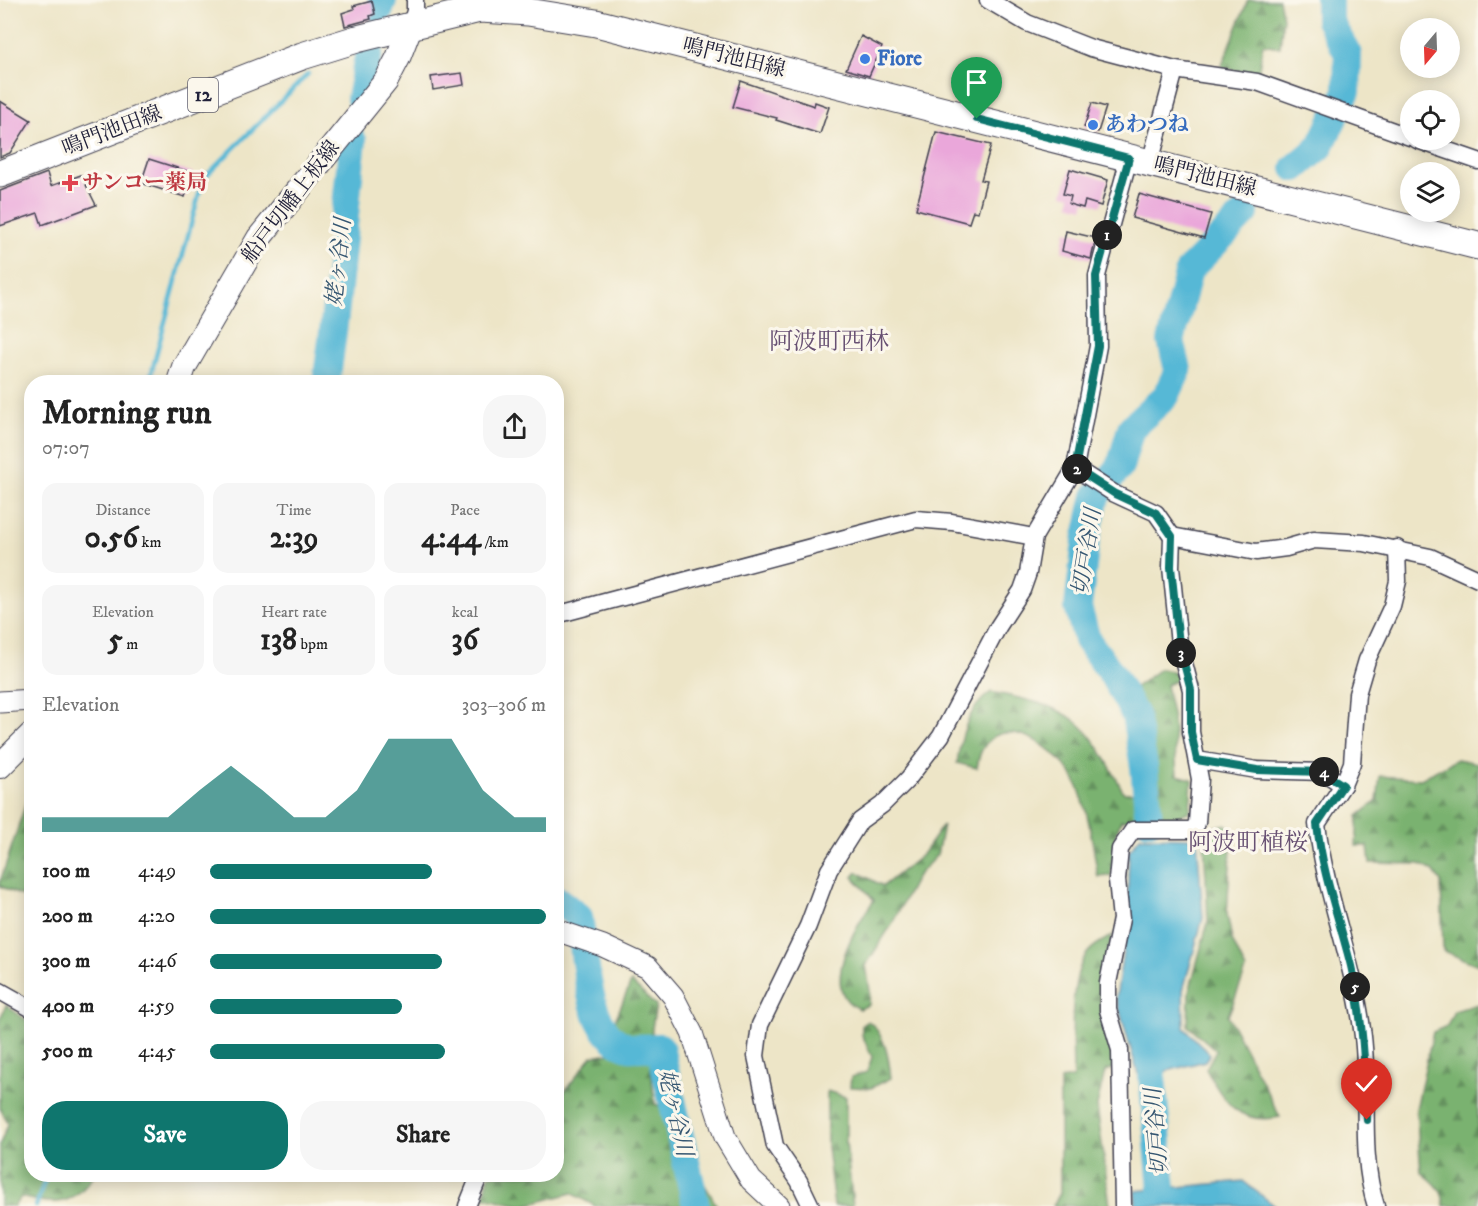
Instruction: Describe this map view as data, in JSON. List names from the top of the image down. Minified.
{"streets":{"main road":["鳴門池田線","12","船戸切幡上板線"]},"crossings":[["鳴門池田線","船戸切幡上板線"]],"districts":["阿波町西林","阿波町植桜"],"water":["姥ヶ谷川","切戸谷川"],"places":{"other":["Fiore","あわつね"],"health":["サンコー薬局"]},"north":"bottom","page":{"pins":["1","2","3","4","5"],"heading":["Morning run","07:07"],"stats":[["Distance","0.56 km"],["Time","2:39"],["Pace","4:44 /km"],["Elevation","5 m"],["Heart rate","138 bpm"],["kcal","36"]],"chart":["Elevation","303–306 m"],"list":[{"name":"100 m","note":"4:49"},{"name":"200 m","note":"4:20"},{"name":"300 m","note":"4:46"},{"name":"400 m","note":"4:59"},{"name":"500 m","note":"4:45"}],"buttons":["Save","Share"]}}
